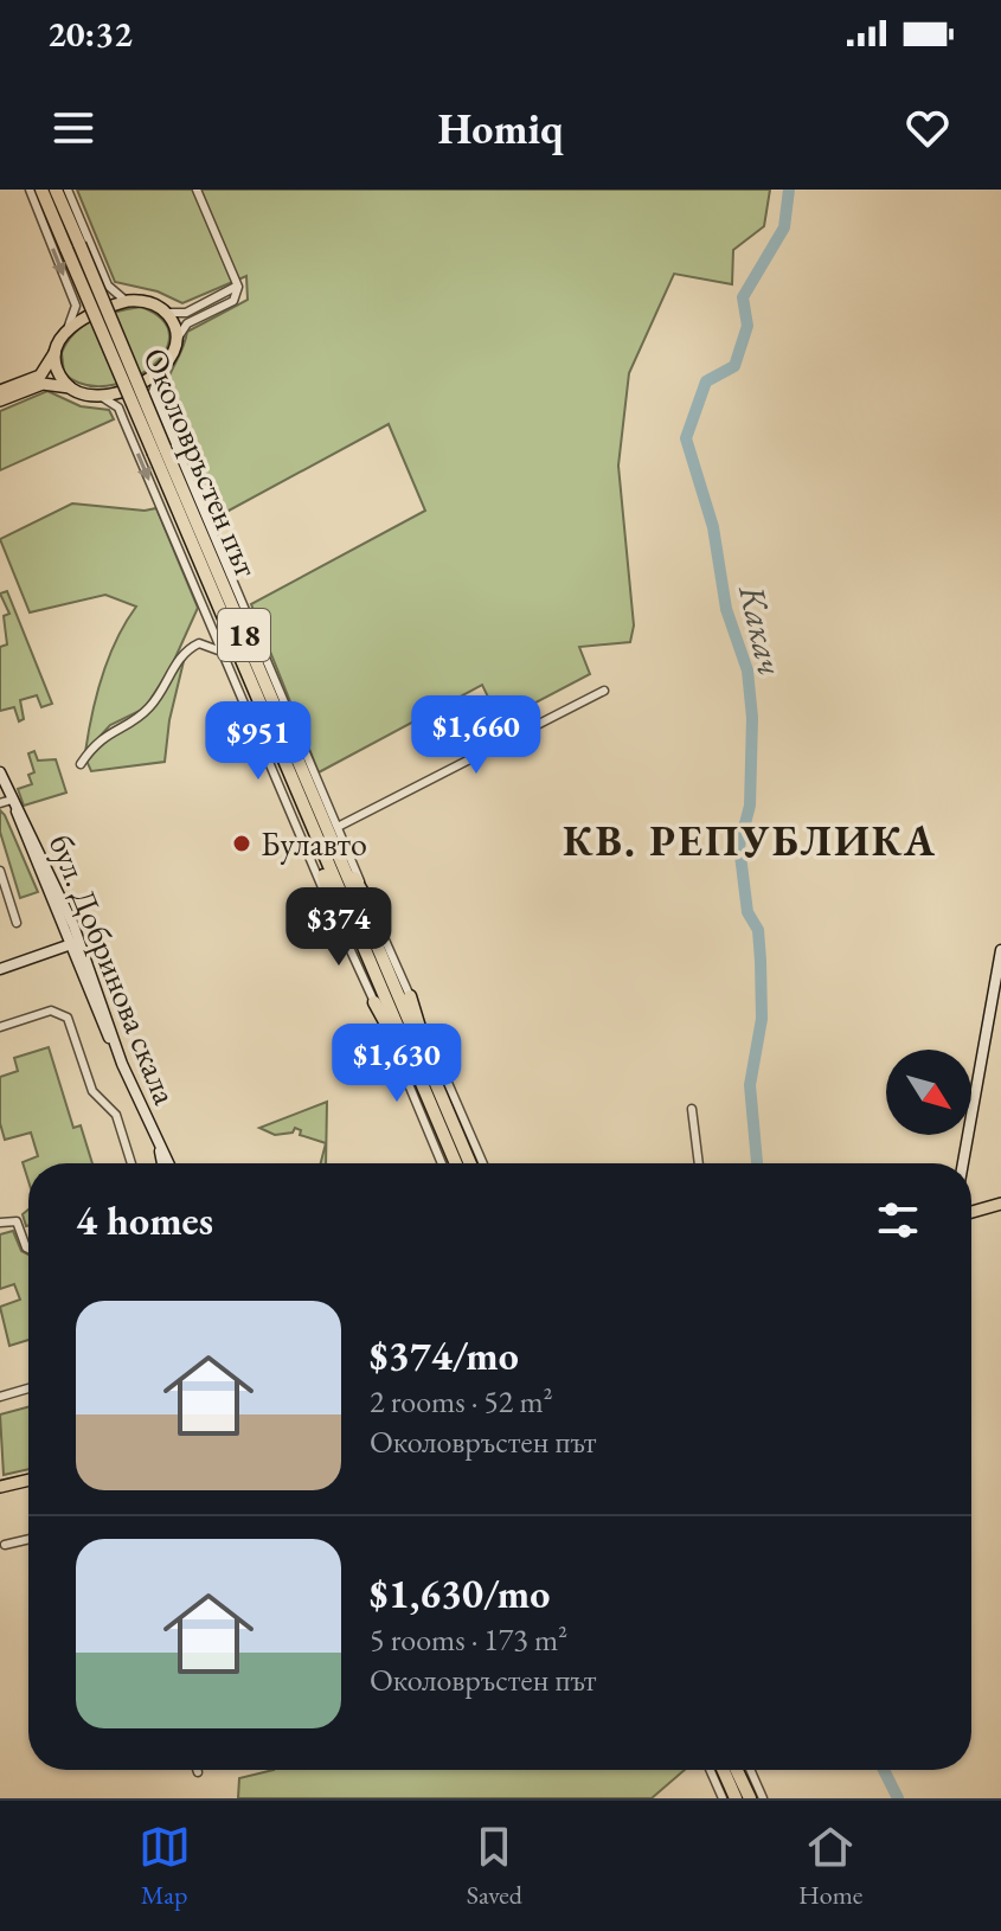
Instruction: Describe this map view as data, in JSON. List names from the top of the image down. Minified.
{"streets":{"highway":["Околовръстен път","18"],"main road":["бул. Добринова скала"]},"districts":["КВ. РЕПУБЛИКА"],"water":["Какач"],"places":["Булавто"],"north":"bottom right","page":{"status":"20:32","header":"Homiq","price":["$1,660","$951","$374","$1,630"],"heading":"4 homes","list":[{"name":"$374/mo","note":"2 rooms · 52 m² · Околовръстен път"},{"name":"$1,630/mo","note":"5 rooms · 173 m² · Околовръстен път"}],"tabs":["Map","Saved","Home"]}}
